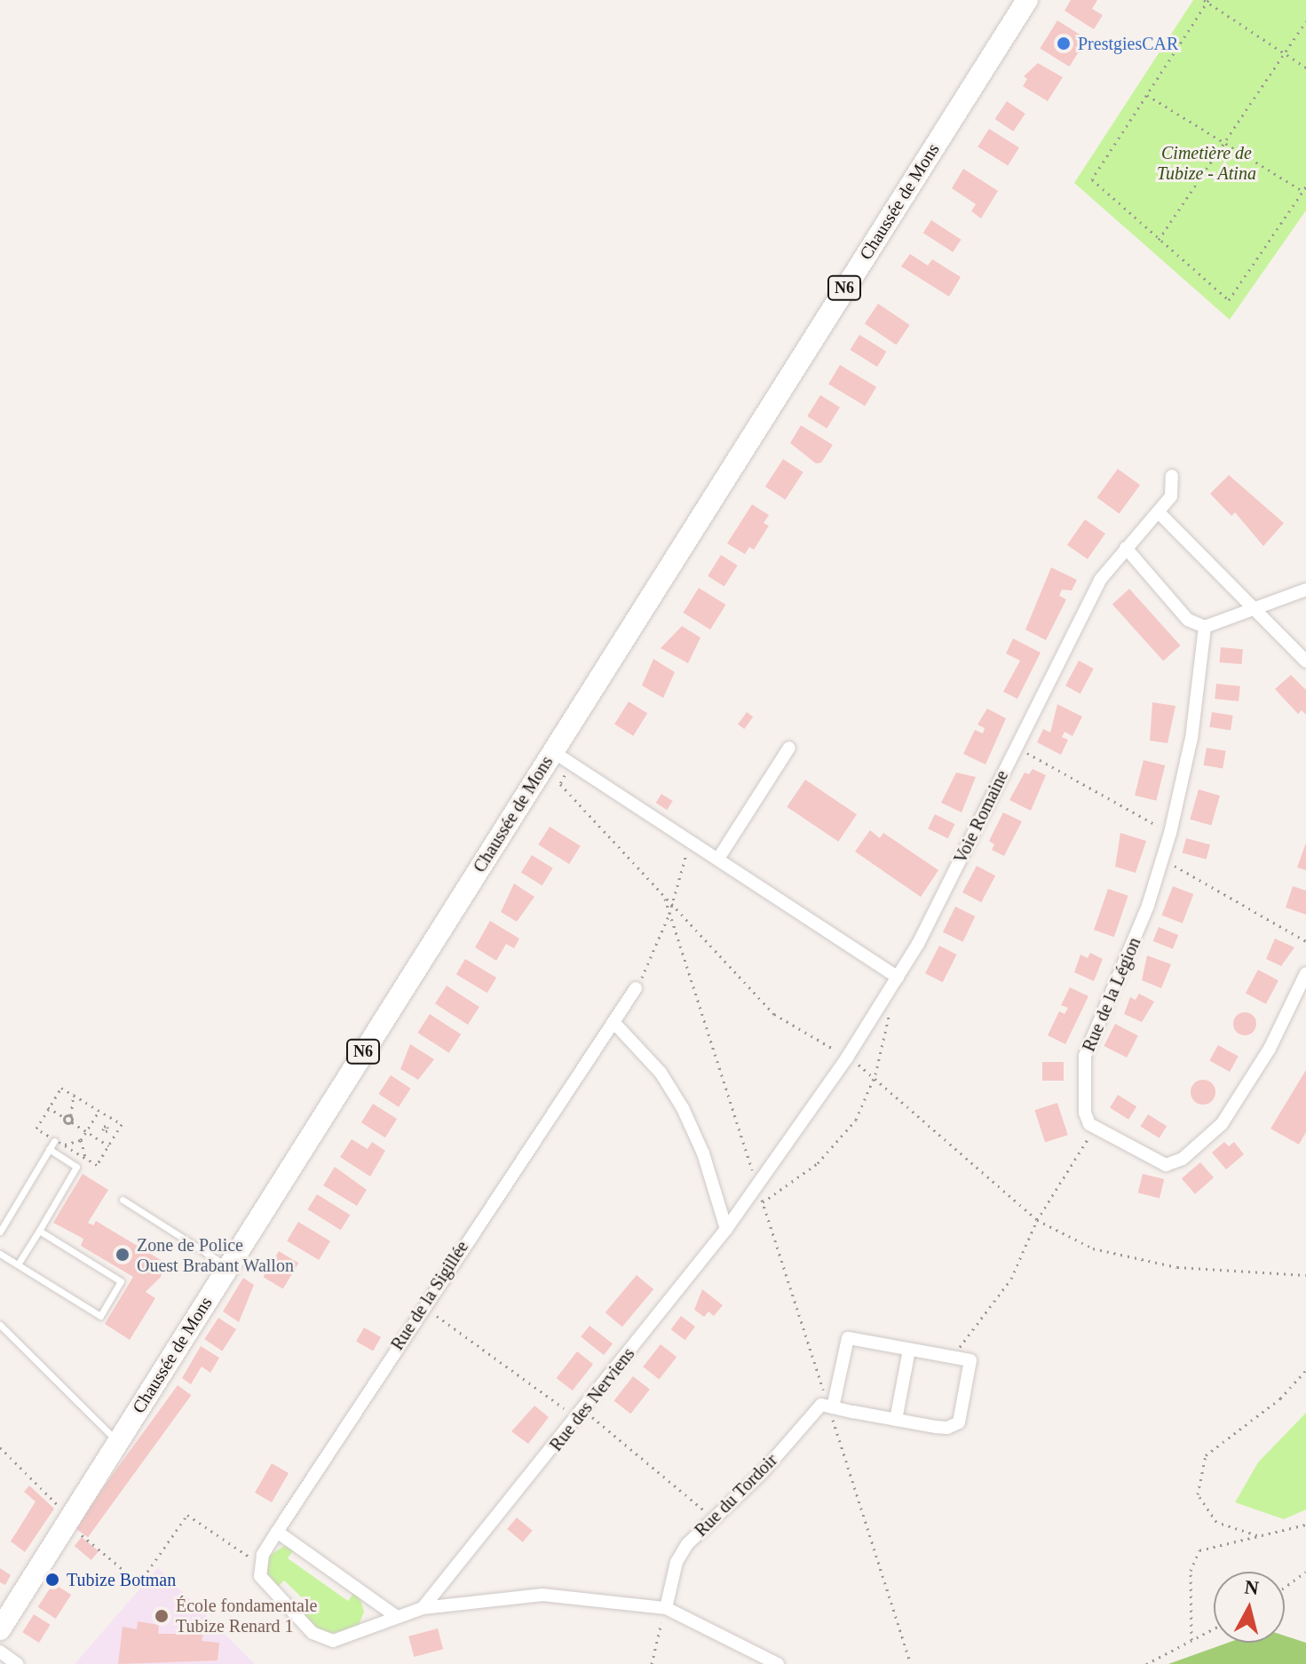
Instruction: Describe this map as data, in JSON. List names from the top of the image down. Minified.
{"streets":{"main road":["Chaussée de Mons","N6"],"street":["Voie Romaine","Rue de la Légion","Rue de la Sigillée","Rue des Nerviens","Rue du Tordoir"]},"crossings":[["Voie Romaine","Rue des Nerviens"]],"parks":["Cimetière de Tubize - Atina"],"places":["PrestgiesCAR","Zone de Police Ouest Brabant Wallon","Tubize Botman","École fondamentale Tubize Renard 1"],"north":"top"}
